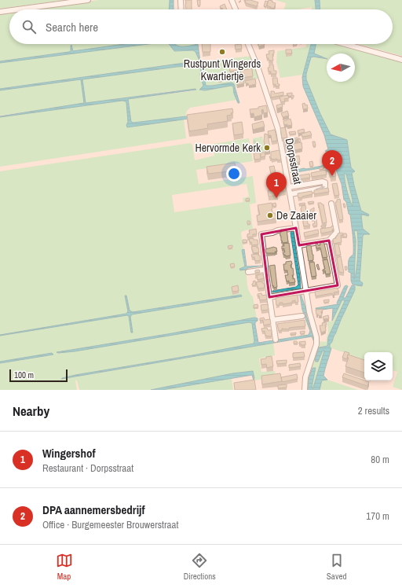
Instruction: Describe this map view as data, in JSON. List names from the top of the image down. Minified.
{"streets":{"street":["Dorpsstraat"]},"places":["Rustpunt Wingerds Kwartiertje","Hervormde Kerk","De Zaaier"],"scale_bar":"100 m","north":"left","page":{"search":"Search here","pins":["2","1"],"scale":"100 m","heading":["Nearby","2 results"],"list":[{"mark":"1","name":"Wingershof","note":"Restaurant · Dorpsstraat","value":"80 m"},{"mark":"2","name":"DPA aannemersbedrijf","note":"Office · Burgemeester Brouwerstraat","value":"170 m"}],"nav":["Map","Directions","Saved"]}}
